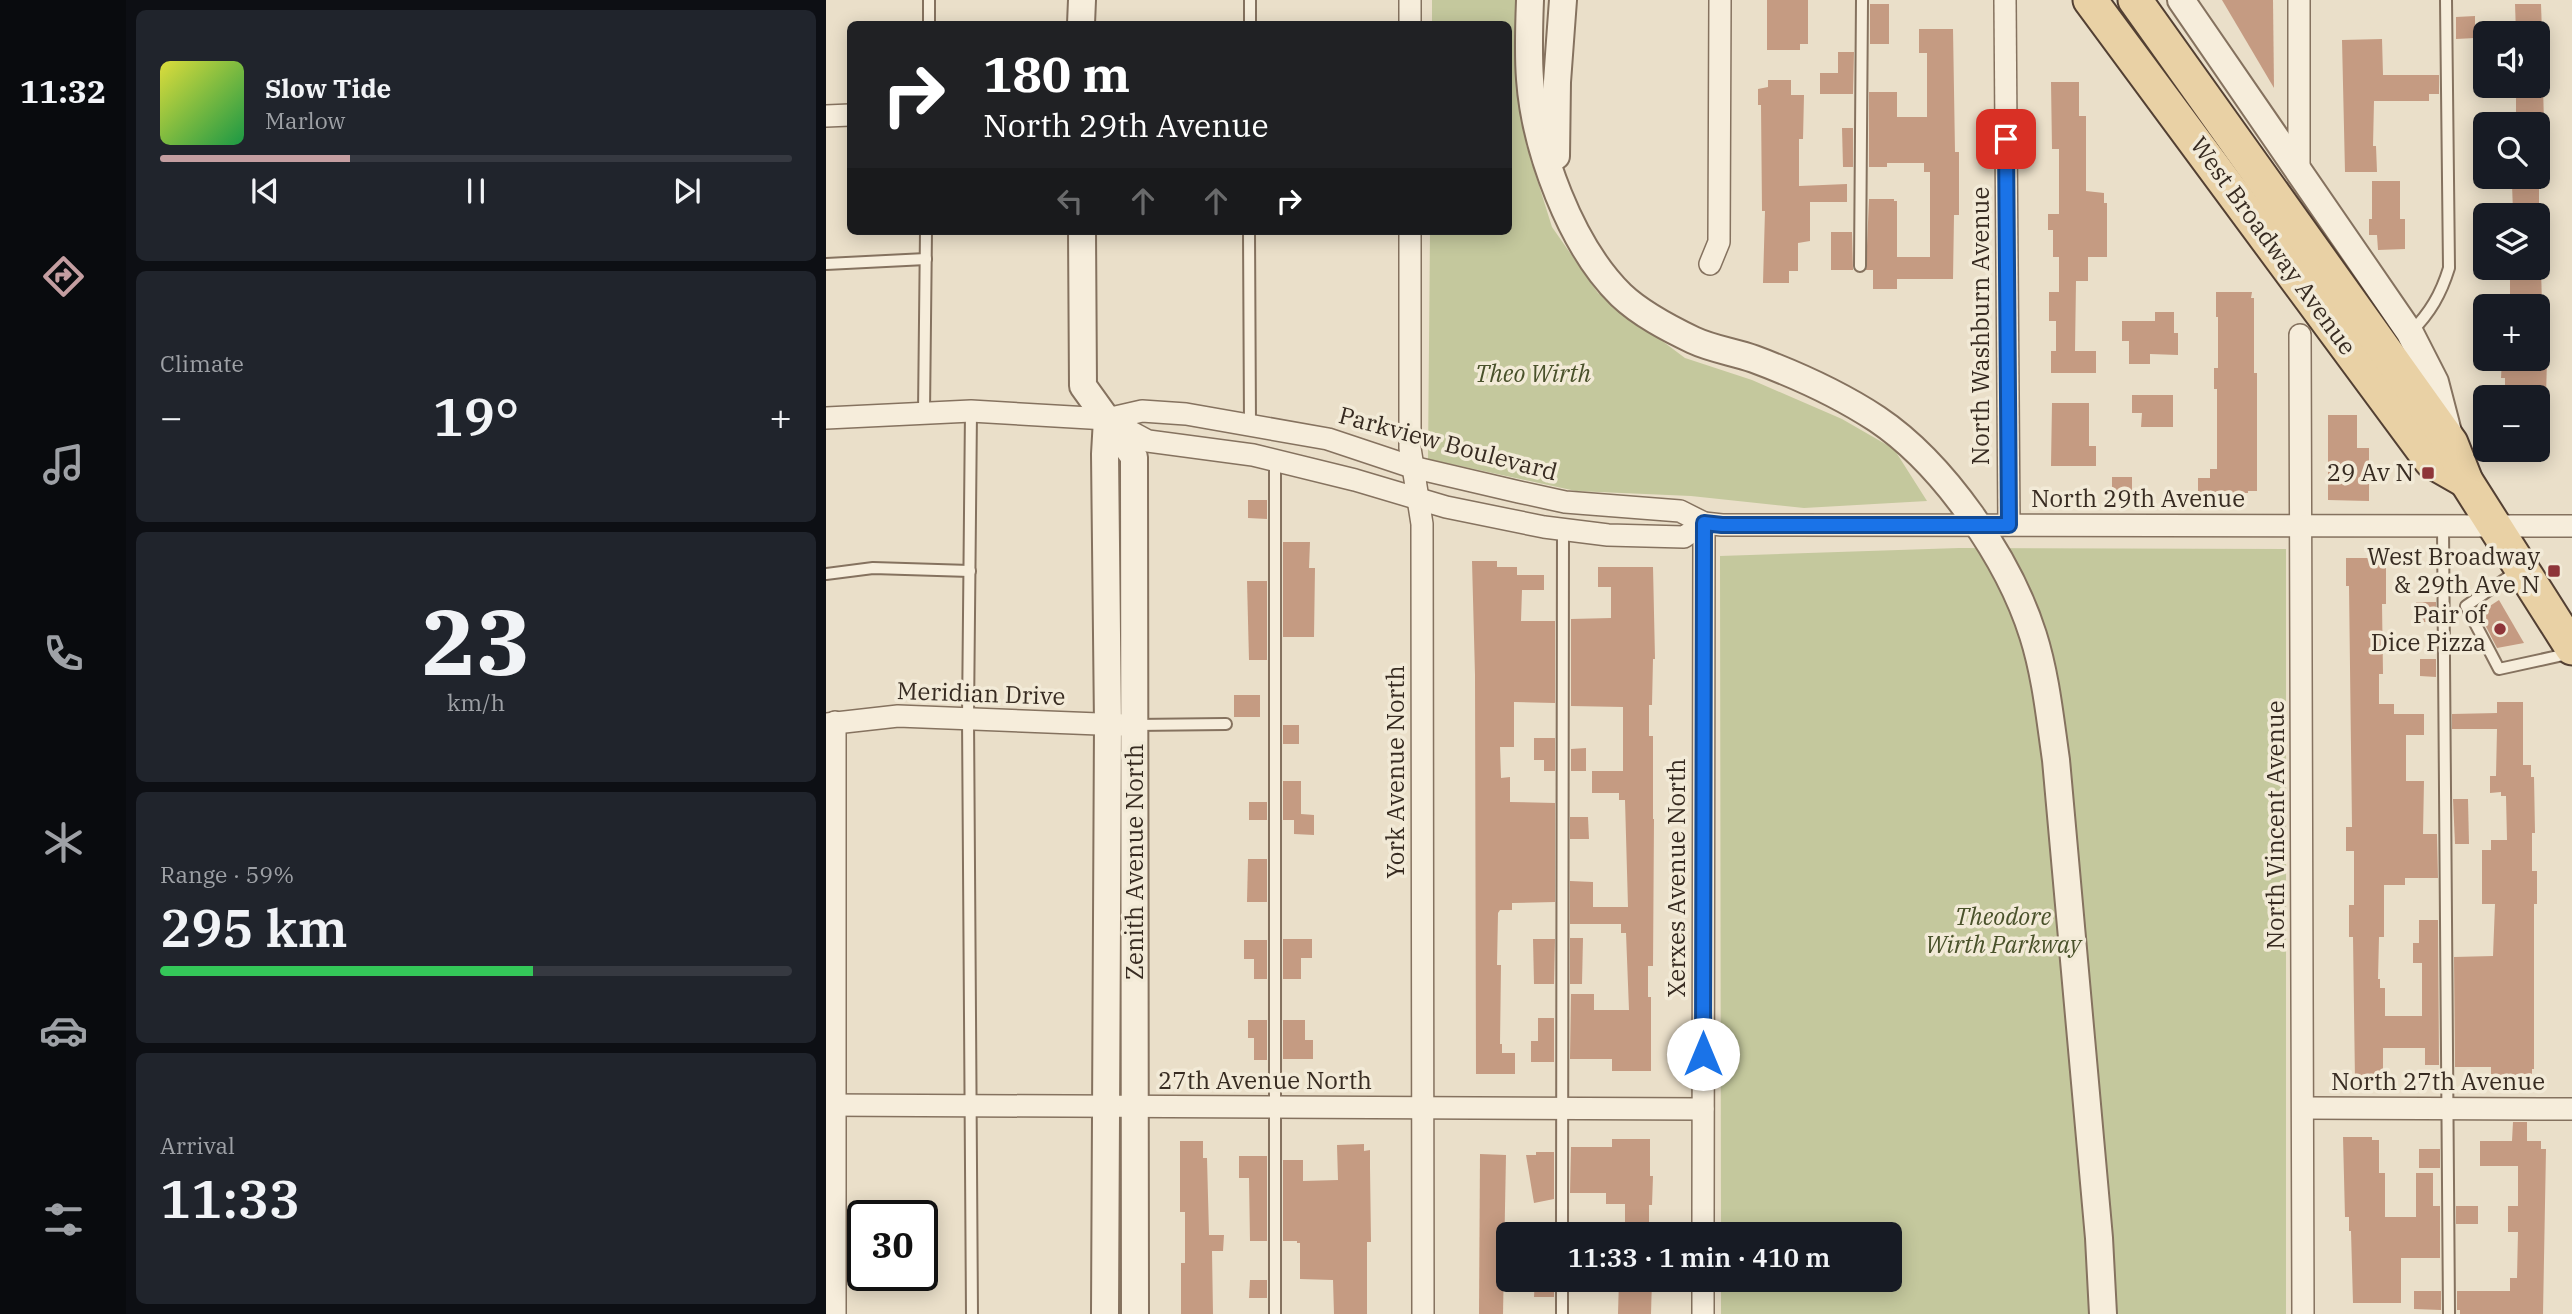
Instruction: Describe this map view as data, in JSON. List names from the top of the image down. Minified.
{"streets":{"main road":["West Broadway Avenue"],"street":["North Washburn Avenue","Parkview Boulevard","North 29th Avenue","Meridian Drive","York Avenue North","North Vincent Avenue","Zenith Avenue North","Xerxes Avenue North","27th Avenue North","North 27th Avenue"]},"crossings":[["West Broadway Avenue","North 29th Avenue"],["North Washburn Avenue","North 29th Avenue"],["Parkview Boulevard","North 29th Avenue"],["Parkview Boulevard","York Avenue North"],["Parkview Boulevard","Zenith Avenue North"],["Parkview Boulevard","Xerxes Avenue North"],["North 29th Avenue","North Vincent Avenue"],["North 29th Avenue","Xerxes Avenue North"],["Meridian Drive","Zenith Avenue North"],["York Avenue North","27th Avenue North"],["North Vincent Avenue","North 27th Avenue"],["Zenith Avenue North","27th Avenue North"],["Xerxes Avenue North","27th Avenue North"]],"parks":["Theo Wirth","Theodore Wirth Parkway"],"places":{"transit":["29 Av N","West Broadway & 29th Ave N"],"other":["Pair of Dice Pizza"]},"page":{"tabs":"11:32","map_buttons":["+","−"],"turn":["180 m","North 29th Avenue"],"song":["Slow Tide","Marlow"],"tile":["Climate",["23","km/h"],["Range · 59%","295 km"],["Arrival","11:33"]],"heat":["−","19°","+"],"limit":"30","trip":"11:33 · 1 min · 410 m"}}
